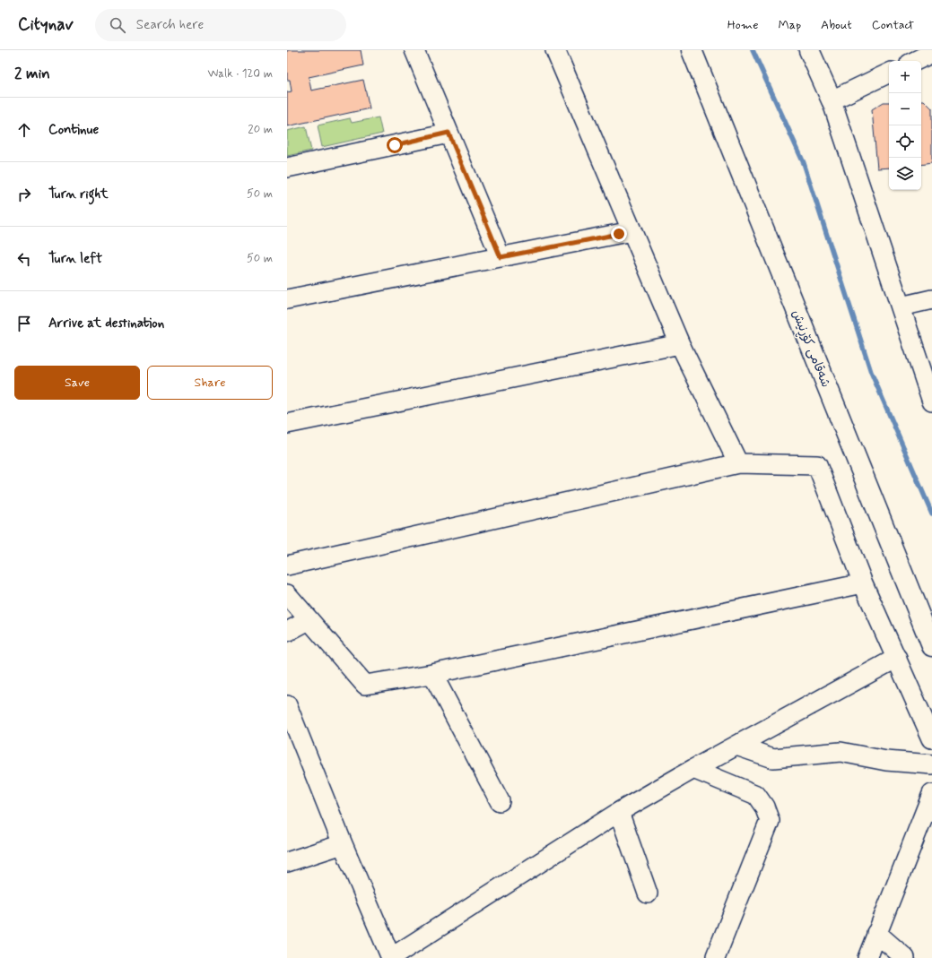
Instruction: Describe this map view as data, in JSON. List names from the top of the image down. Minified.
{"streets":{"main road":["شەقامی کۆڕنیش"]},"page":{"header":"Citynav","search":"Search here","nav":["Home","Map","About","Contact"],"heading":["2 min","Walk · 120 m"],"map_buttons":["+","−"],"list":[["Continue","20 m"],["Turn right","50 m"],["Turn left","50 m"],"Arrive at destination"],"buttons":["Save","Share"]}}
